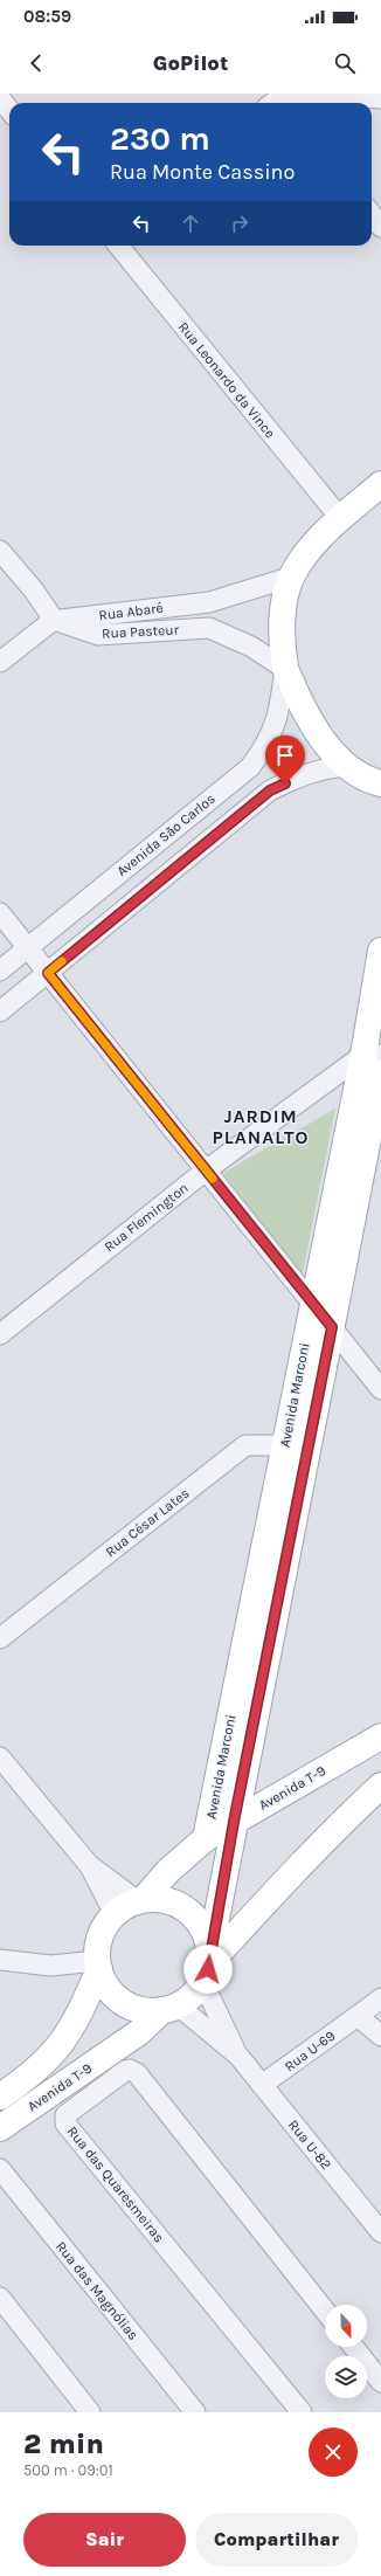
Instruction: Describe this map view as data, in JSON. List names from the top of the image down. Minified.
{"streets":{"main road":["Avenida Marconi","Avenida T-9"],"street":["Rua Leonardo da Vince","Rua Abaré","Rua Pasteur","Avenida São Carlos","Rua Flemington","Rua César Lates","Rua U-69","Rua U-82","Rua das Quaresmeiras","Rua das Magnólias"]},"crossings":[["Rua Abaré","Rua Pasteur"],["Rua Pasteur","Avenida São Carlos"],["Rua Flemington","Avenida Marconi"],["Avenida Marconi","Rua César Lates"],["Avenida Marconi","Avenida T-9"],["Avenida Marconi","Rua U-82"],["Avenida T-9","Rua U-82"],["Rua U-69","Rua U-82"]],"districts":["JARDIM PLANALTO"],"north":"bottom","page":{"status":"08:59","header":"GoPilot","turn":["230 m","Rua Monte Cassino"],"heading":["2 min","500 m · 09:01"],"buttons":["Sair","Compartilhar"]}}
